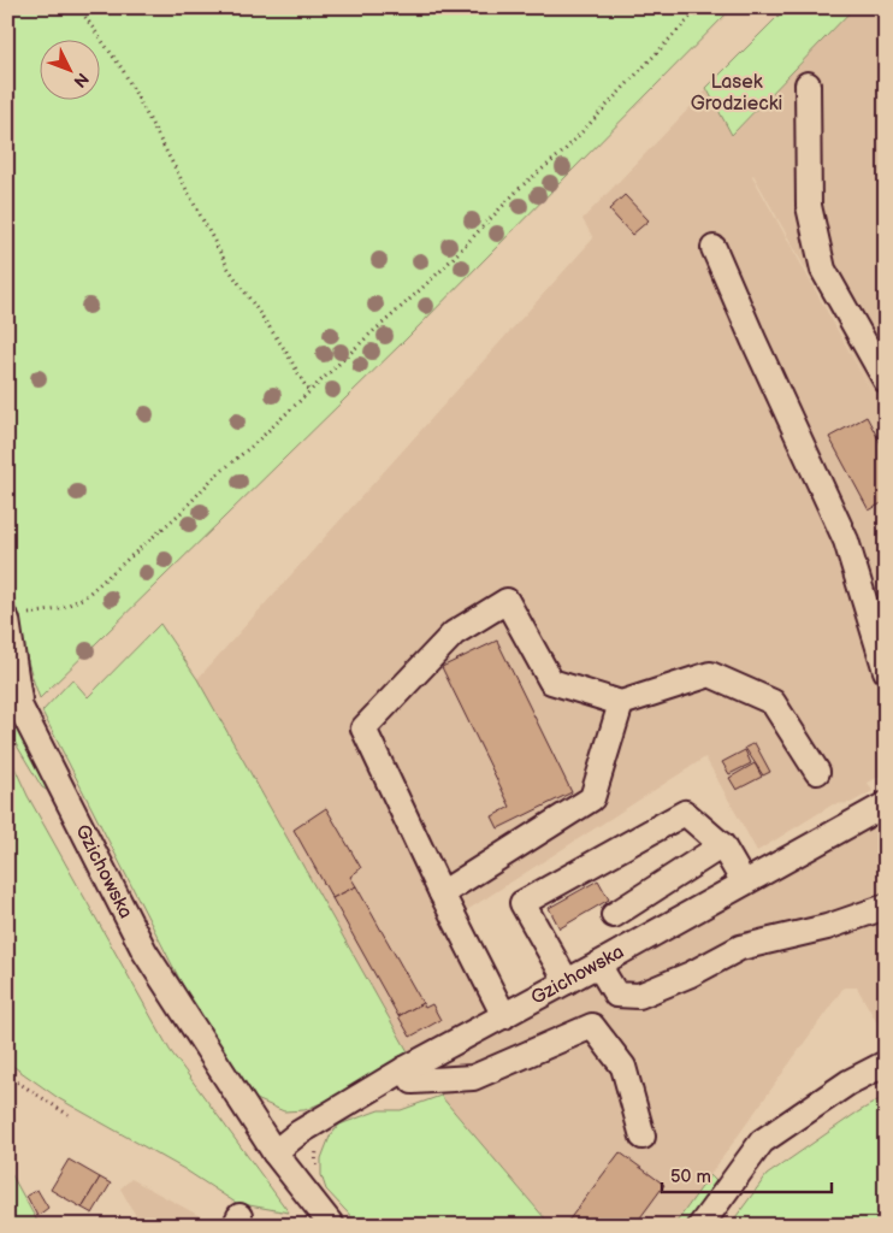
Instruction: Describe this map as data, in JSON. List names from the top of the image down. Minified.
{"streets":{"street":["Gzichowska"]},"parks":["Lasek Grodziecki"],"scale_bar":"50 m","north":"bottom right"}
